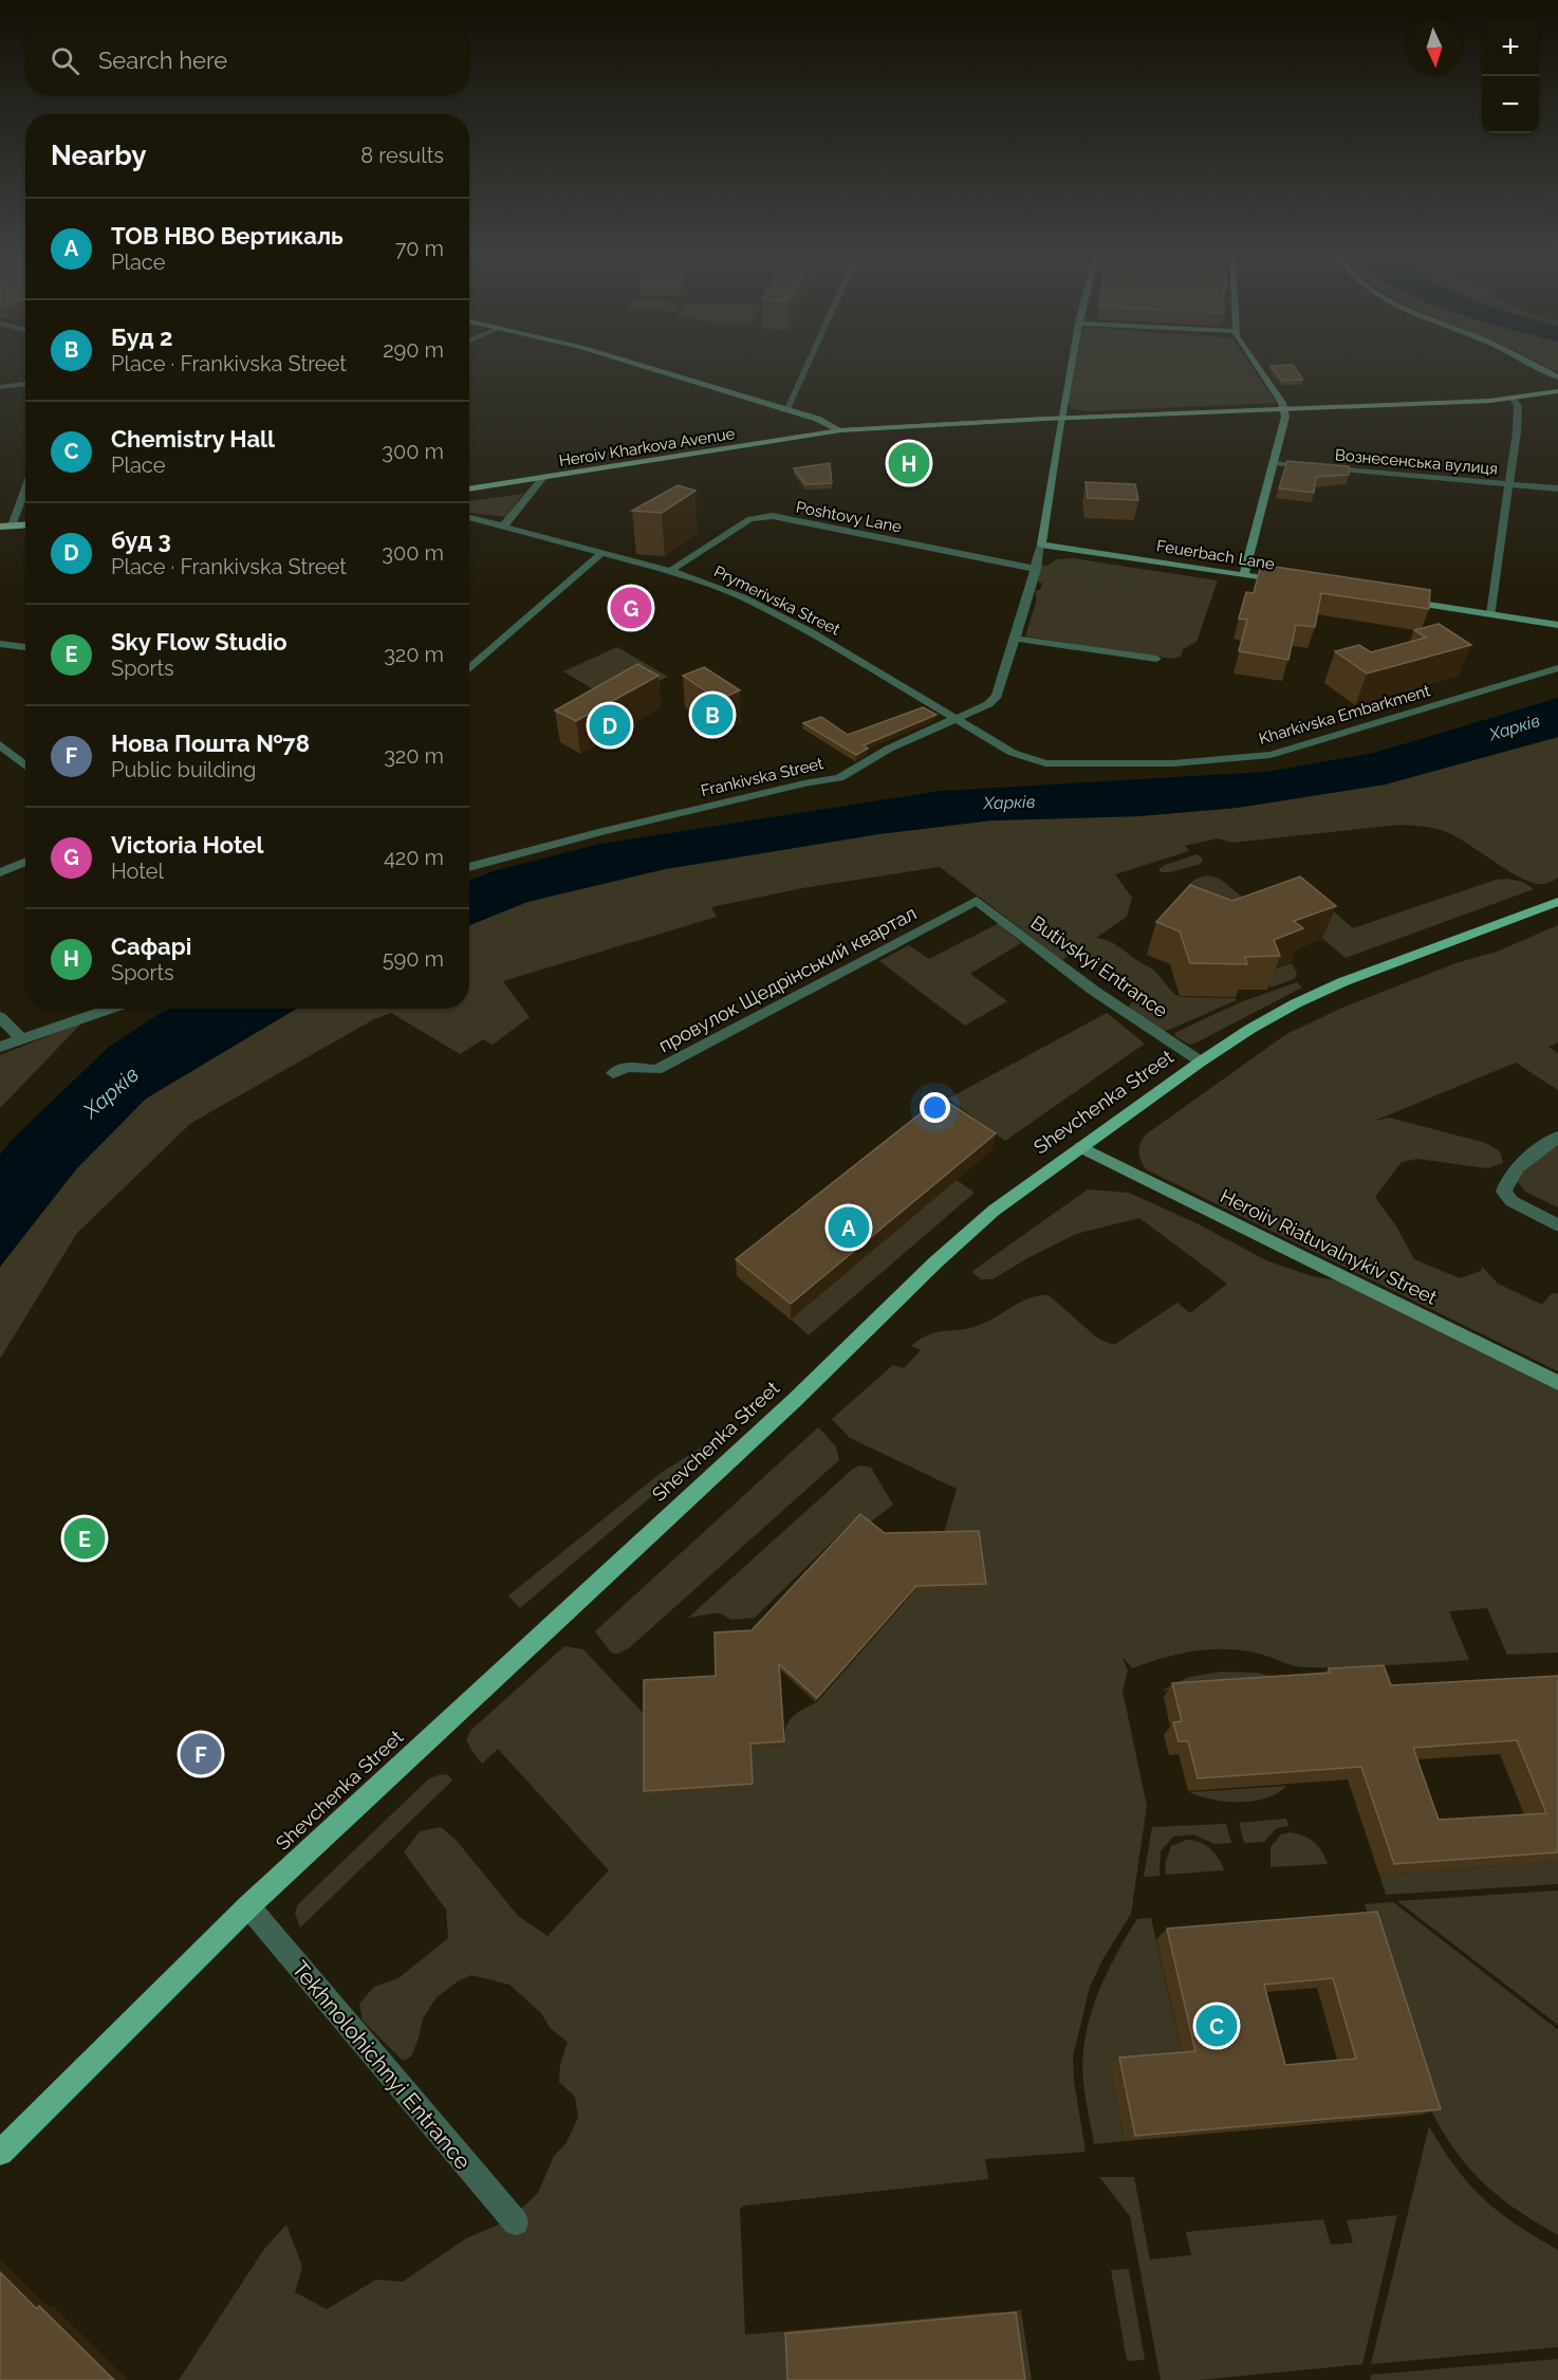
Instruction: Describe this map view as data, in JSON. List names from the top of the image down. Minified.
{"streets":{"main road":["Heroiv Kharkova Avenue","Feuerbach Lane","Shevchenka Street","Heroiiv Riatuvalnykiv Street"],"street":["Вознесенська вулиця","Poshtovy Lane","Prymerivska Street","Kharkivska Embarkment","Frankivska Street","Butivskyi Entrance","провулок Щедрінський квартал","Tekhnolohichnyi Entrance"]},"crossings":[["Poshtovy Lane","Prymerivska Street"],["Poshtovy Lane","Frankivska Street"],["Feuerbach Lane","Frankivska Street"],["Prymerivska Street","Kharkivska Embarkment"],["Prymerivska Street","Frankivska Street"],["Kharkivska Embarkment","Frankivska Street"],["Butivskyi Entrance","провулок Щедрінський квартал"],["Butivskyi Entrance","Shevchenka Street"],["Shevchenka Street","Heroiiv Riatuvalnykiv Street"],["Shevchenka Street","Tekhnolohichnyi Entrance"]],"water":["Харків"],"north":"bottom","page":{"map_buttons":["+","−"],"search":"Search here","heading":["Nearby","8 results"],"list":[{"mark":"A","name":"ТОВ НВО Вертикаль","note":"Place","value":"70 m"},{"mark":"B","name":"Буд 2","note":"Place · Frankivska Street","value":"290 m"},{"mark":"C","name":"Chemistry Hall","note":"Place","value":"300 m"},{"mark":"D","name":"буд 3","note":"Place · Frankivska Street","value":"300 m"},{"mark":"E","name":"Sky Flow Studio","note":"Sports","value":"320 m"},{"mark":"F","name":"Нова Пошта №78","note":"Public building","value":"320 m"},{"mark":"G","name":"Victoria Hotel","note":"Hotel","value":"420 m"},{"mark":"H","name":"Сафарі","note":"Sports","value":"590 m"}],"pins":["H","G","B","D","A","E","F","C"]}}
